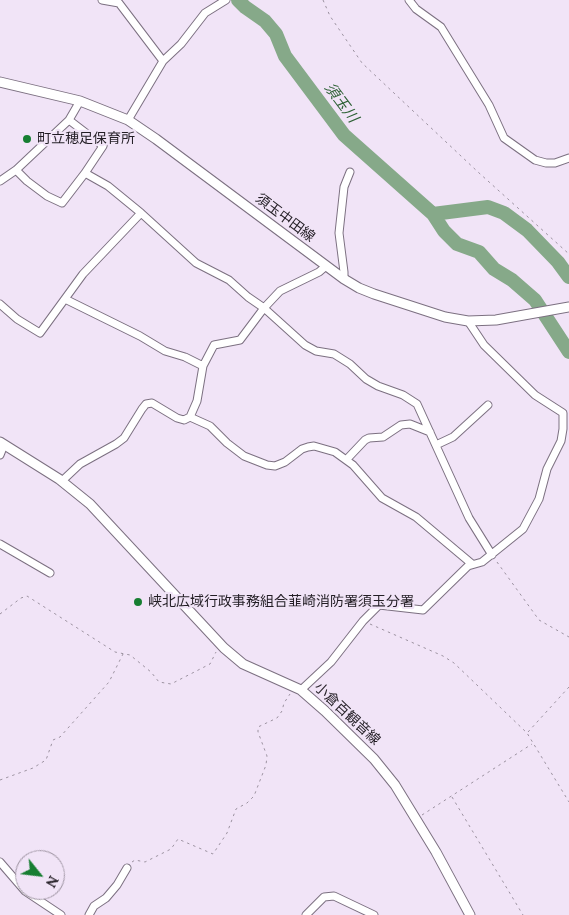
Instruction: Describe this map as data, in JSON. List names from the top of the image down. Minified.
{"streets":{"main road":["須玉中田線","小倉百観音線"]},"water":["須玉川"],"places":["町立穂足保育所","峡北広域行政事務組合韮崎消防署須玉分署"],"north":"bottom right"}
